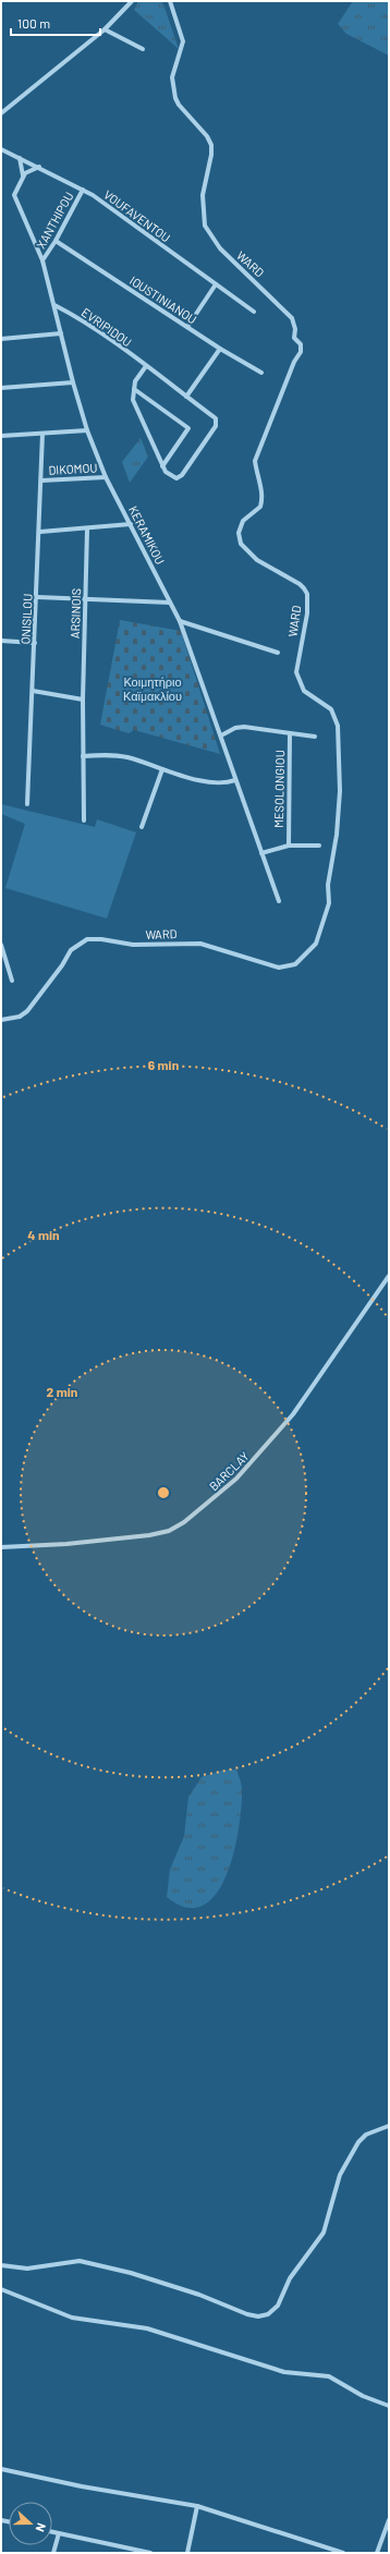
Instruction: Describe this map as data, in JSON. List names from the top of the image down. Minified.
{"streets":{"street":["VOUFAVENTOU","XANTHIPOU","WARD","IOUSTINIANOU","EVRIPIDOU","DIKOMOU","KERAMIKOU","ARSINOIS","ONISILOU","MESOLONGIOU","BARCLAY"]},"crossings":[["VOUFAVENTOU","XANTHIPOU"],["XANTHIPOU","IOUSTINIANOU"],["XANTHIPOU","KERAMIKOU"],["EVRIPIDOU","KERAMIKOU"],["DIKOMOU","KERAMIKOU"],["DIKOMOU","ONISILOU"]],"parks":["Κοιμητήριο Καϊμακλίου"],"scale_bar":"100 m","north":"right","rings":["6 min","4 min","2 min"]}
